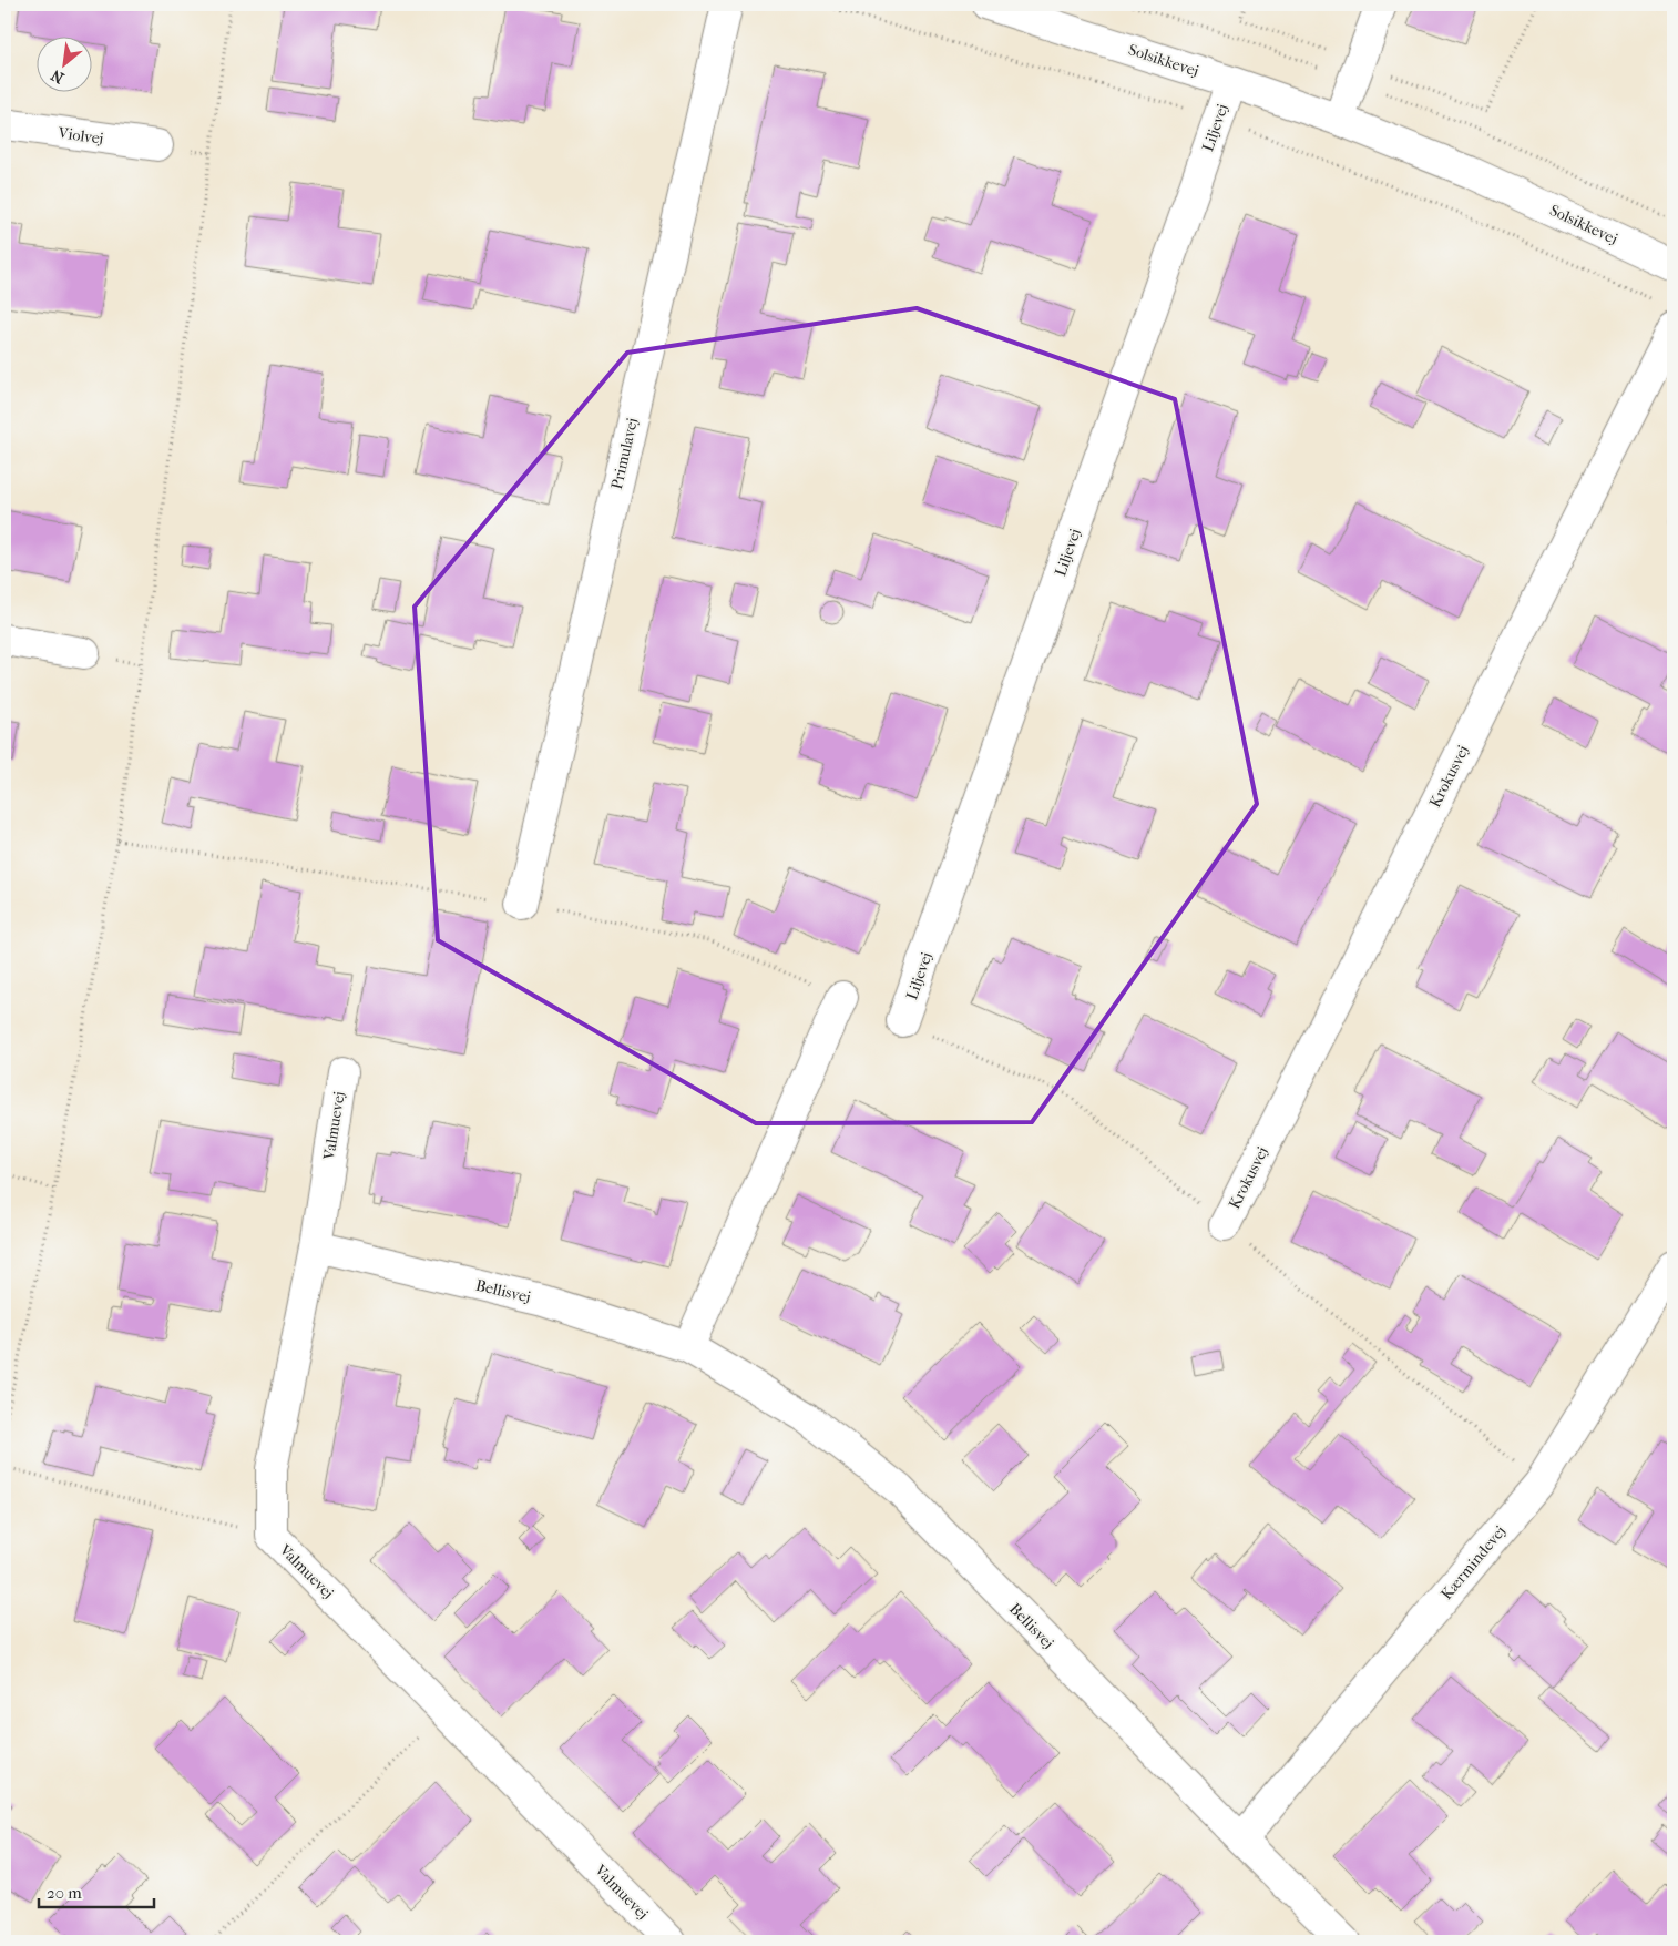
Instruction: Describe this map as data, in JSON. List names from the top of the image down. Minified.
{"streets":{"street":["Solsikkevej","Liljevej","Violvej","Primulavej","Krokusvej","Valmuevej","Bellisvej","Kærmindevej"]},"crossings":[["Solsikkevej","Liljevej"],["Valmuevej","Bellisvej"],["Bellisvej","Kærmindevej"]],"scale_bar":"20 m","north":"bottom left"}
